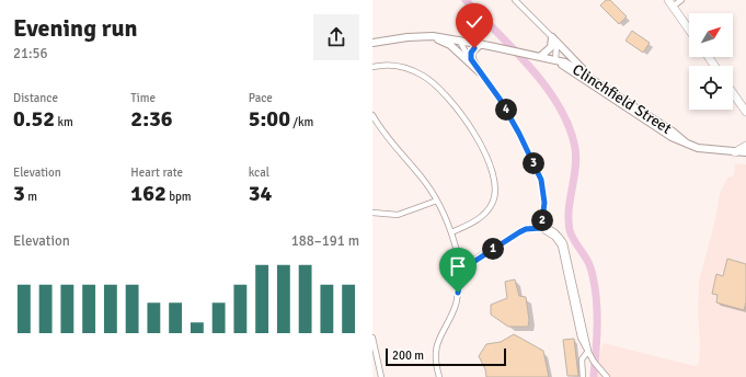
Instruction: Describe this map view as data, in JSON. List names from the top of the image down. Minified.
{"streets":{"main road":["Clinchfield Street"]},"scale_bar":"200 m","north":"top right","page":{"heading":["Evening run","21:56"],"stats":[["Distance","0.52 km"],["Time","2:36"],["Pace","5:00 /km"],["Elevation","3 m"],["Heart rate","162 bpm"],["kcal","34"]],"pins":["4","3","2","1"],"chart":["Elevation","188–191 m"],"scale":"200 m"}}
